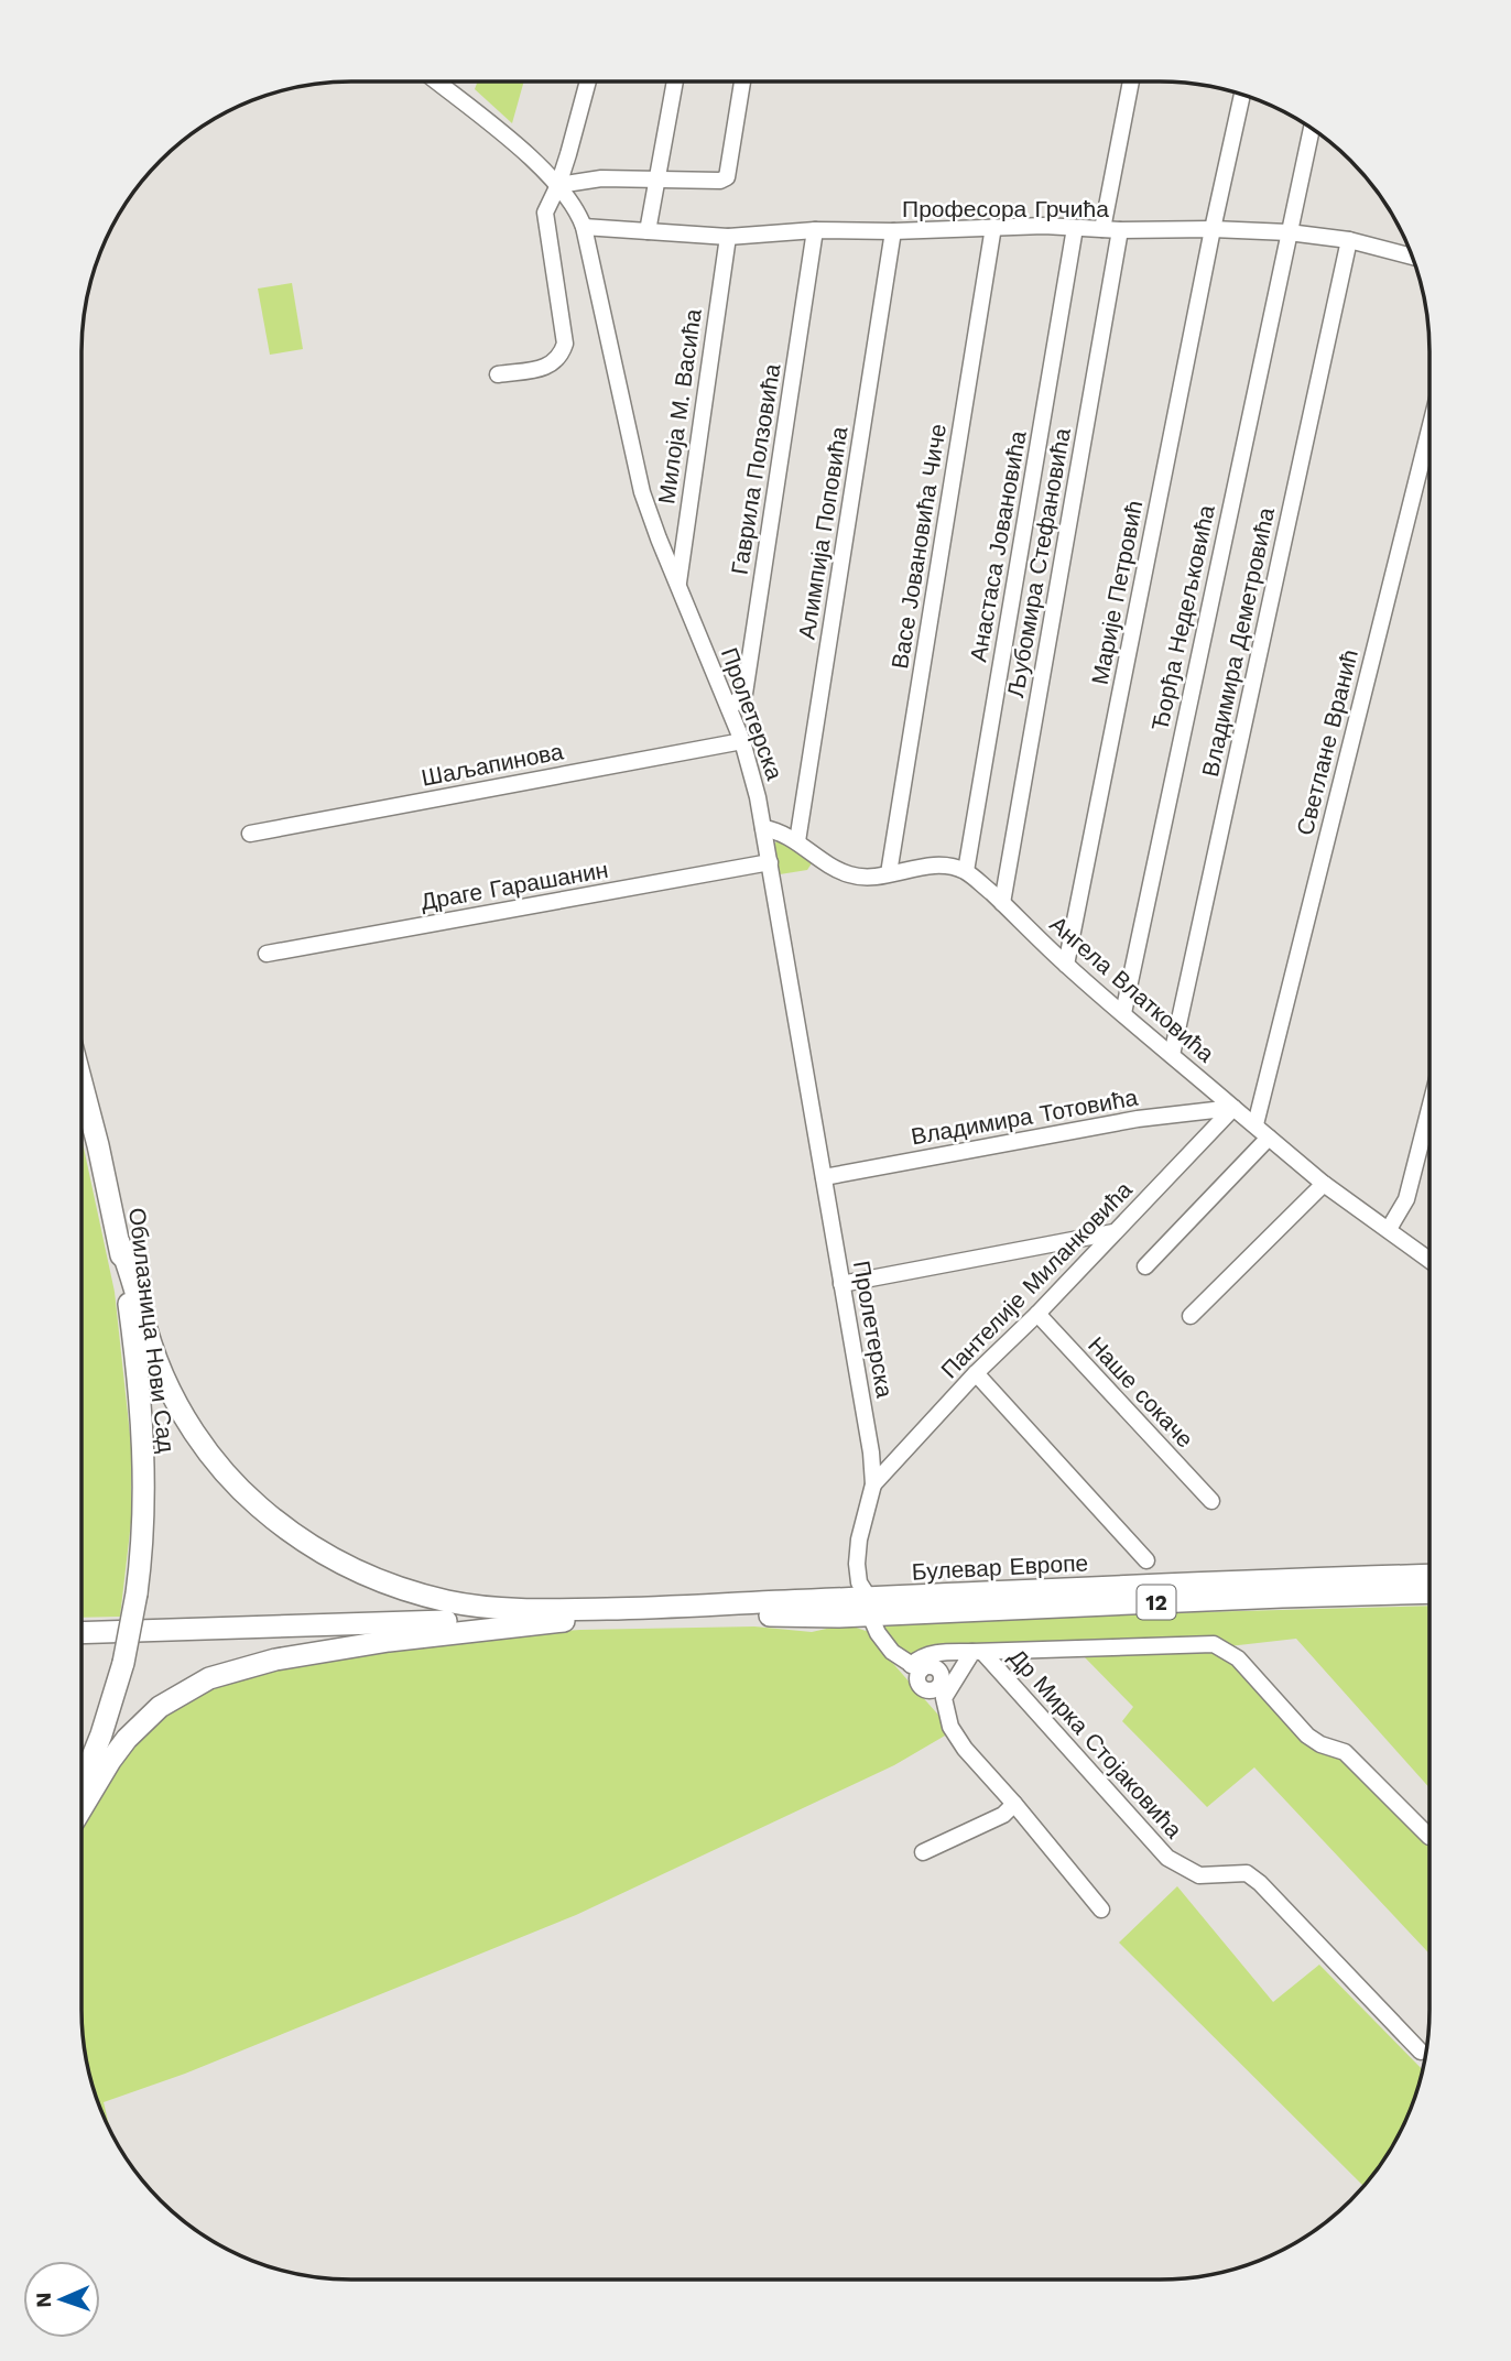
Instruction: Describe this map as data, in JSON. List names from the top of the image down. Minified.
{"streets":{"main road":["Обилазница Нови Сад","Булевар Европе","12"],"street":["Професора Грчића","Милоја М. Васића","Гаврила Ползовића","Алимпија Поповића","Васе Јовановића Чиче","Анастаса Јовановића","Љубомира Стефановића","Марије Петровић","Ђорђа Недељковића","Владимира Деметровића","Пролетерска","Светлане Вранић","Шаљапинова","Драге Гарашанин","Ангела Влатковића","Владимира Тотовића","Пантелије Миланковића","Наше сокаче","Др Мирка Стојаковића"]},"crossings":[["Професора Грчића","Милоја М. Васића"],["Професора Грчића","Гаврила Ползовића"],["Професора Грчића","Алимпија Поповића"],["Професора Грчића","Васе Јовановића Чиче"],["Професора Грчића","Анастаса Јовановића"],["Професора Грчића","Љубомира Стефановића"],["Професора Грчића","Марије Петровић"],["Професора Грчића","Ђорђа Недељковића"],["Професора Грчића","Владимира Деметровића"],["Професора Грчића","Пролетерска"],["Милоја М. Васића","Пролетерска"],["Гаврила Ползовића","Пролетерска"],["Анастаса Јовановића","Ангела Влатковића"],["Љубомира Стефановића","Ангела Влатковића"],["Марије Петровић","Ангела Влатковића"],["Ђорђа Недељковића","Ангела Влатковића"],["Владимира Деметровића","Ангела Влатковића"],["Пролетерска","Шаљапинова"],["Пролетерска","Драге Гарашанин"],["Пролетерска","Владимира Тотовића"],["Пролетерска","Пантелије Миланковића"],["Пролетерска","Булевар Европе"],["Светлане Вранић","Ангела Влатковића"],["Ангела Влатковића","Владимира Тотовића"],["Ангела Влатковића","Пантелије Миланковића"],["Владимира Тотовића","Пантелије Миланковића"],["Пантелије Миланковића","Наше сокаче"]],"north":"left"}
